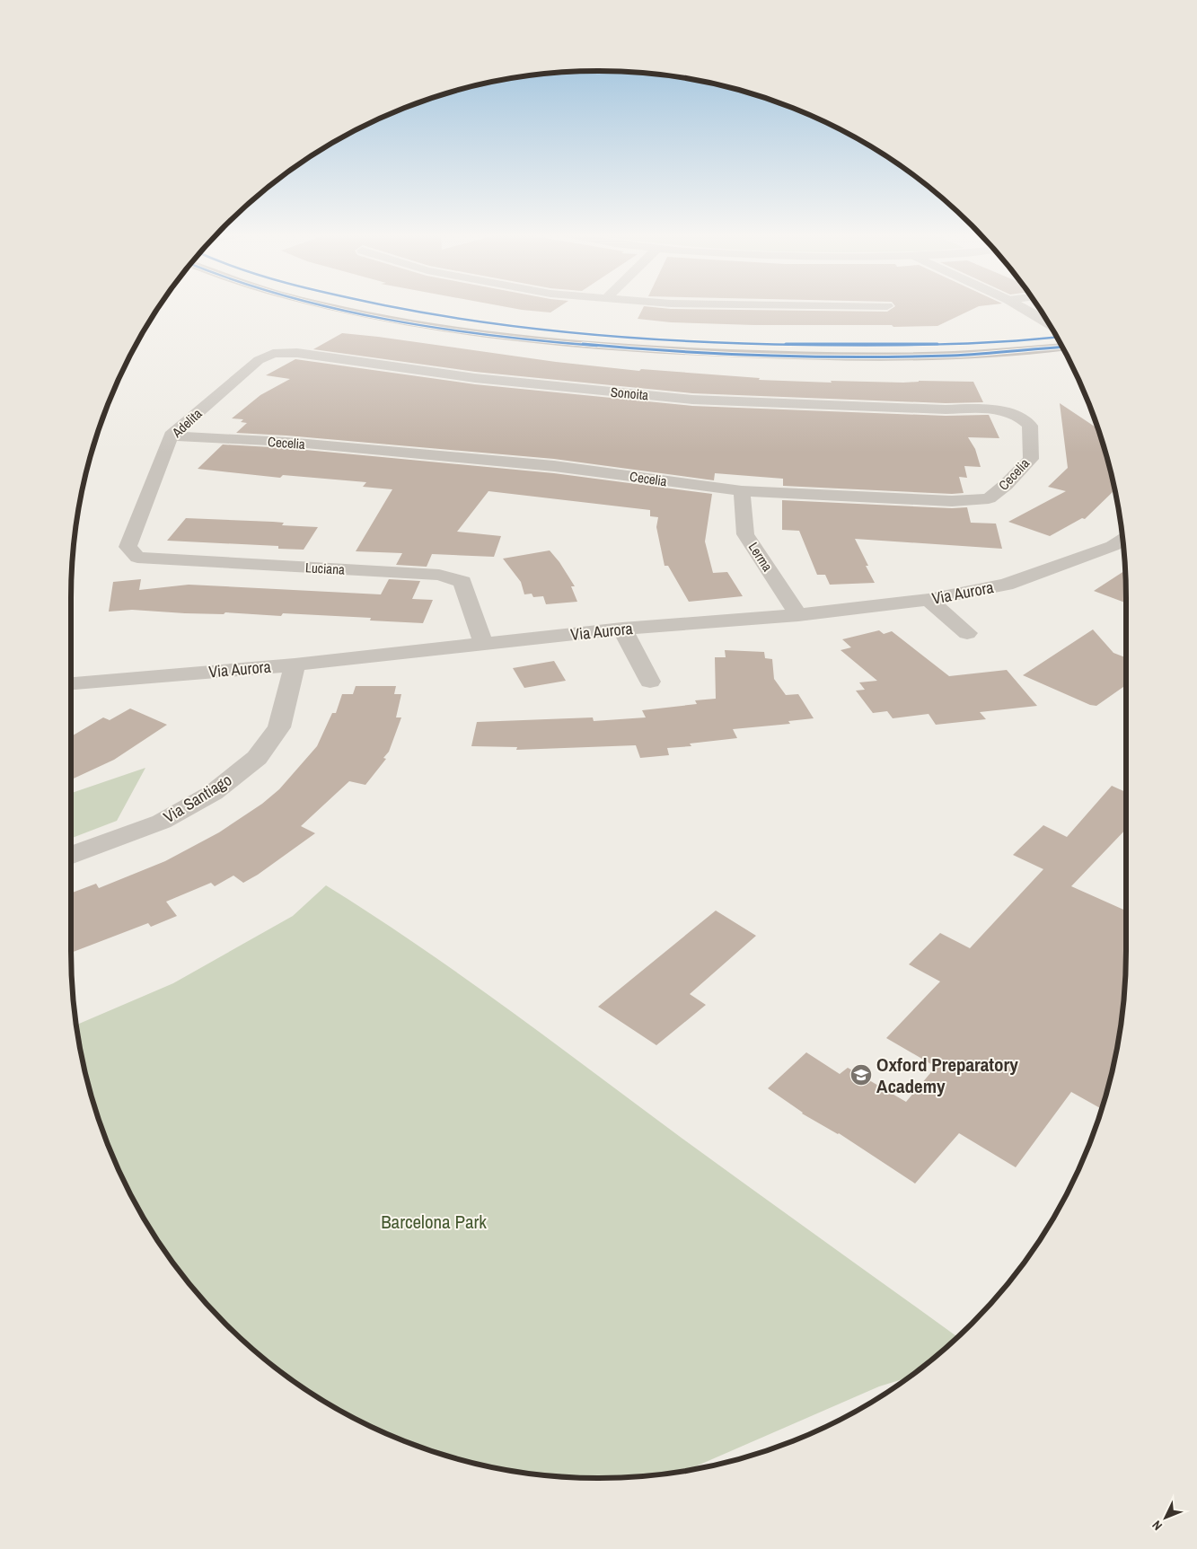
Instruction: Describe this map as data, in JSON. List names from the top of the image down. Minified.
{"streets":{"street":["Sonoita","Adelita","Cecelia","Lerma","Luciana","Via Aurora","Via Santiago"]},"crossings":[["Sonoita","Adelita"],["Sonoita","Cecelia"],["Adelita","Cecelia"],["Adelita","Luciana"],["Cecelia","Lerma"],["Lerma","Via Aurora"],["Luciana","Via Aurora"],["Via Aurora","Via Santiago"]],"parks":["Barcelona Park"],"places":{"school or university":["Oxford Preparatory Academy"]},"north":"bottom left"}
